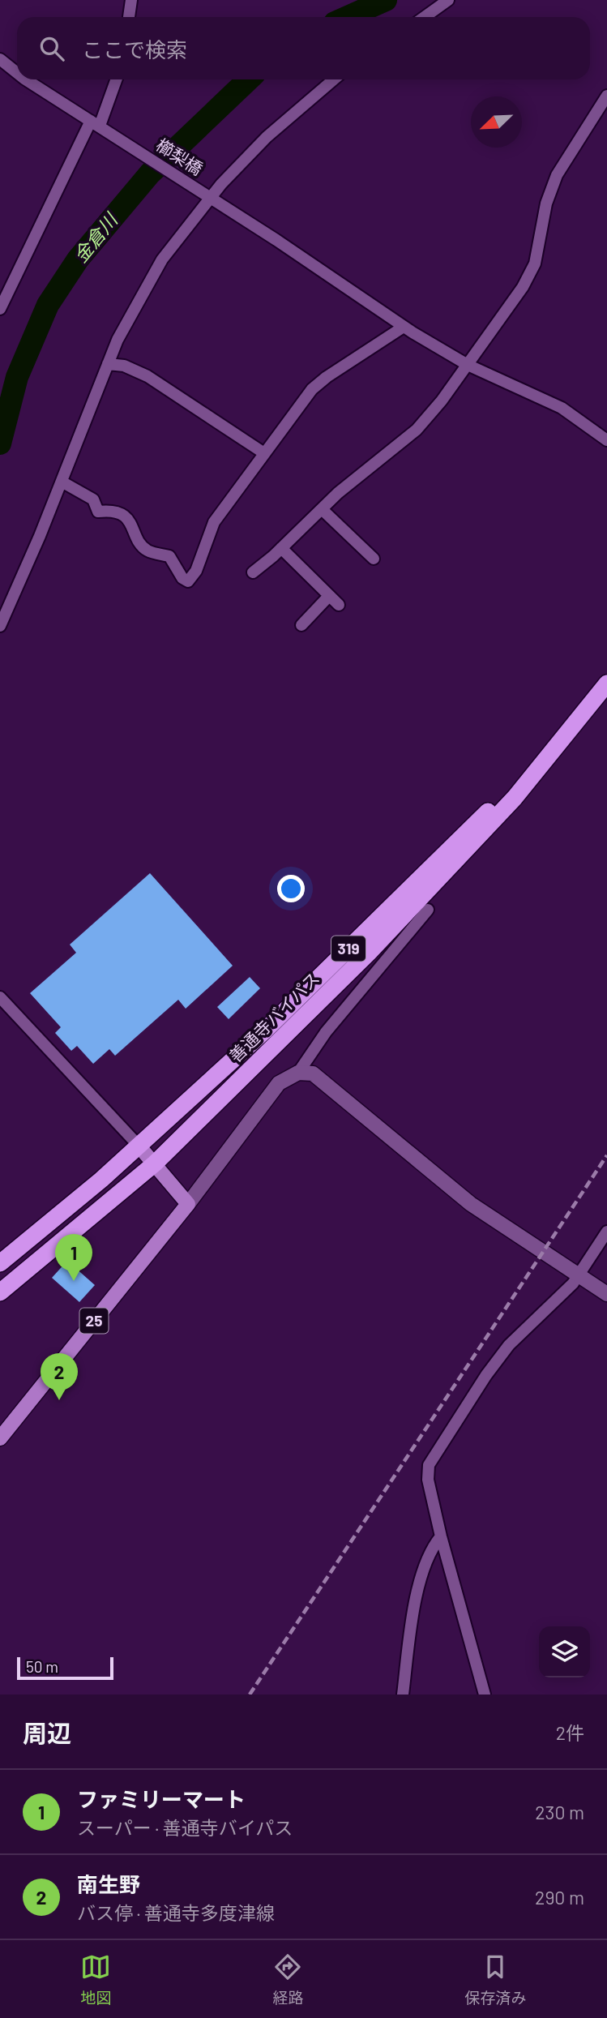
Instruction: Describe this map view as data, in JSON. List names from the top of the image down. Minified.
{"streets":{"highway":["319","善通寺バイパス"],"main road":["25"],"street":["櫛梨橋"]},"water":["金倉川"],"scale_bar":"50 m","north":"bottom left","page":{"search":"ここで検索","pins":["1","2"],"scale":"50 m","heading":["周辺","2件"],"list":[{"mark":"1","name":"ファミリーマート","note":"スーパー · 善通寺バイパス","value":"230 m"},{"mark":"2","name":"南生野","note":"バス停 · 善通寺多度津線","value":"290 m"}],"nav":["地図","経路","保存済み"]}}
